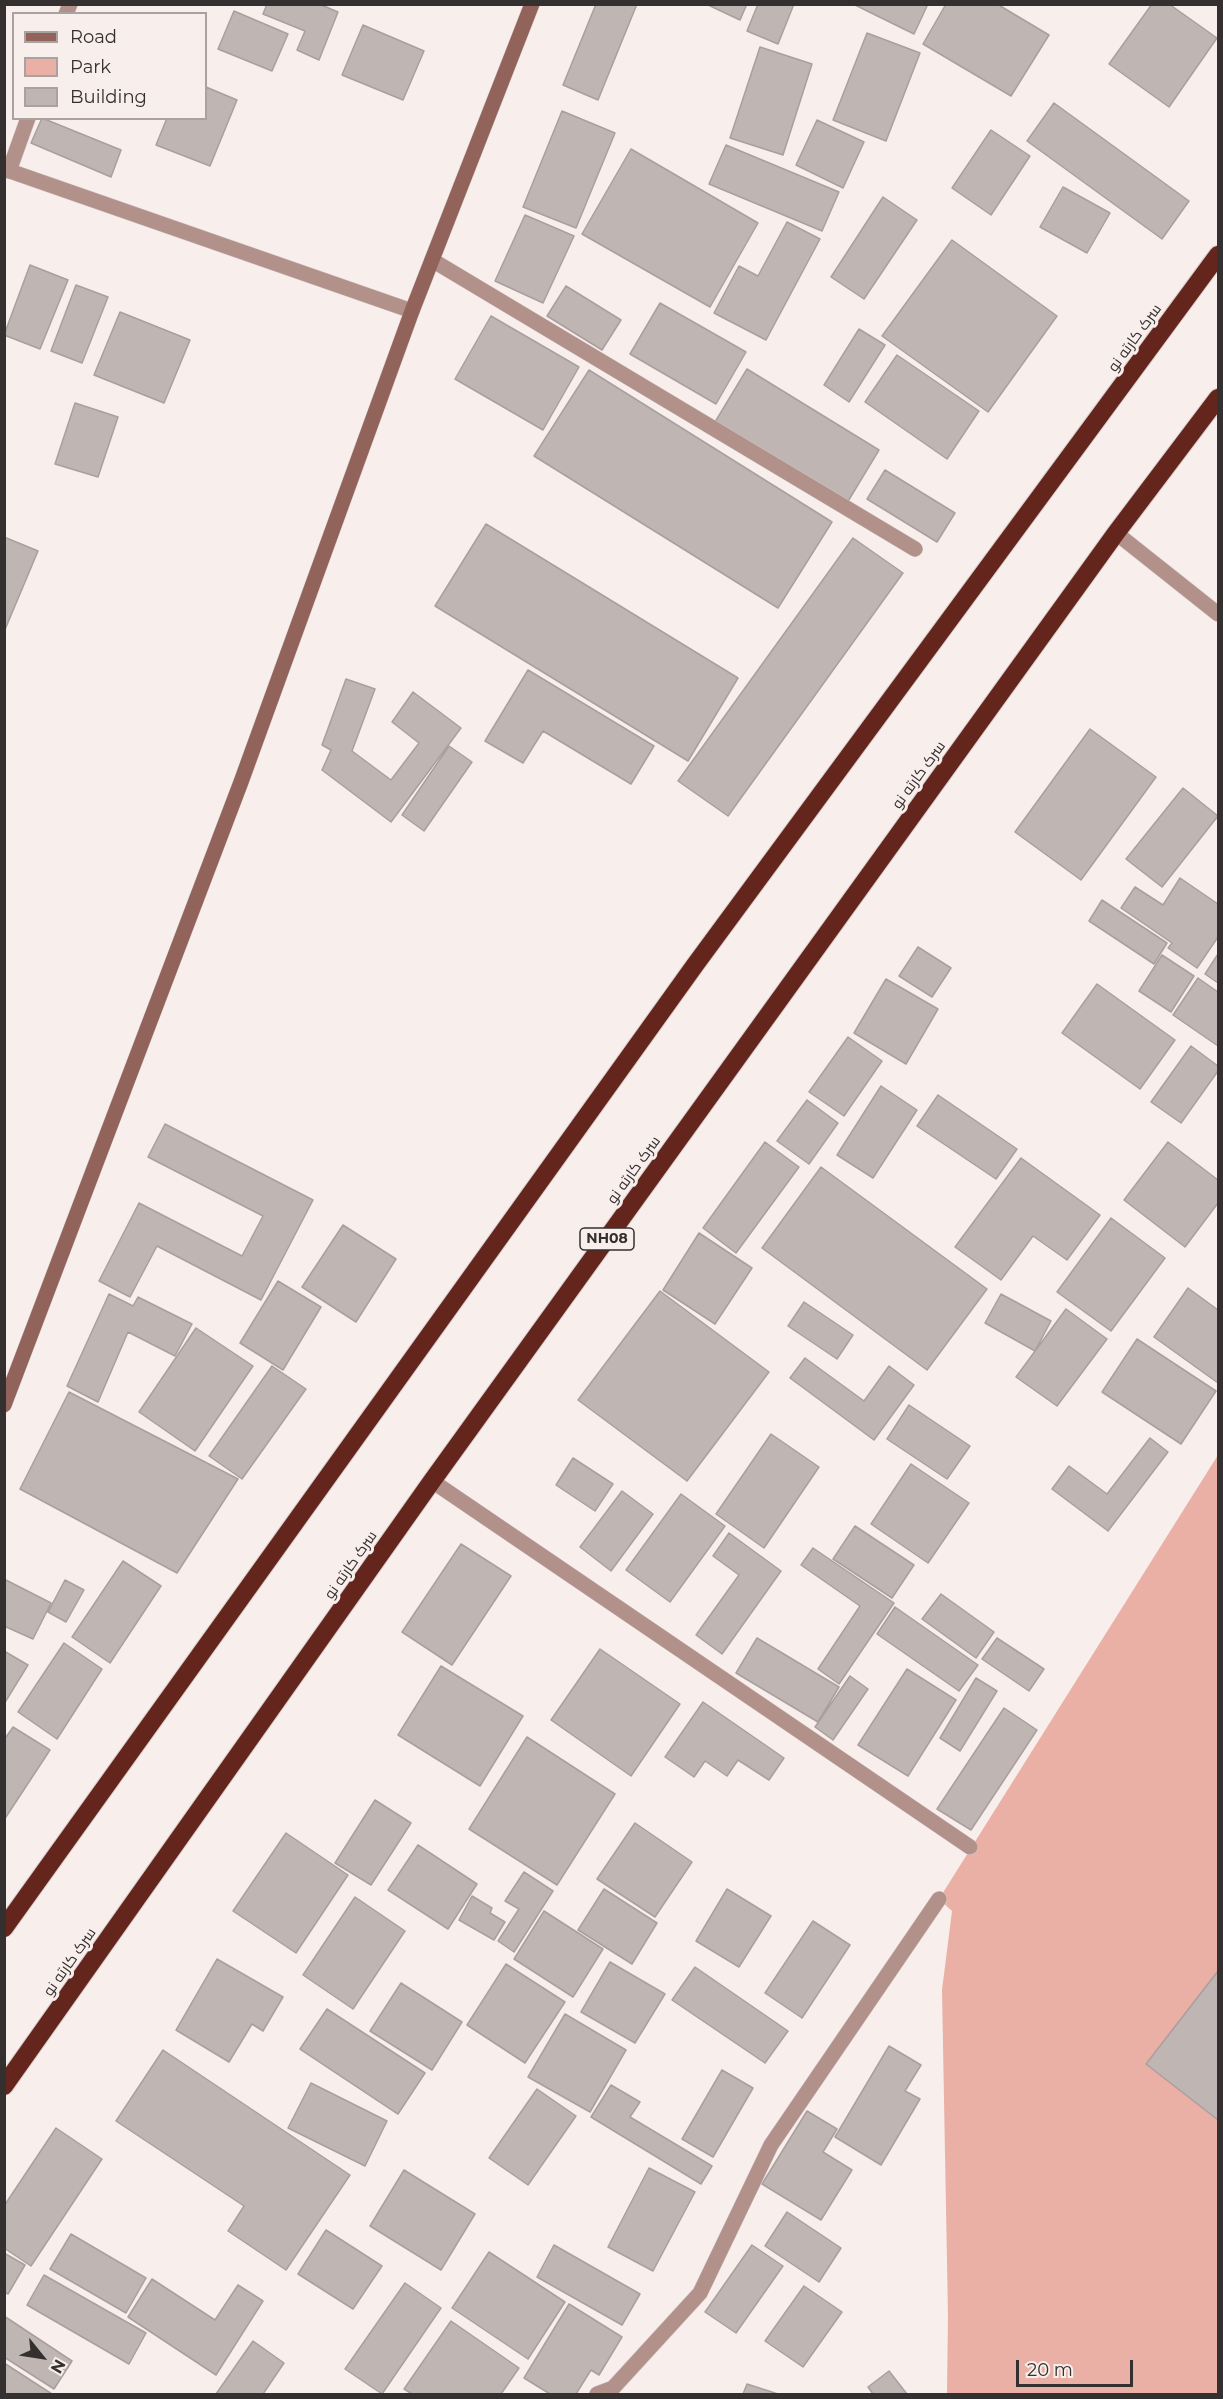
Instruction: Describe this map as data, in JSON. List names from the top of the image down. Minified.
{"streets":{"highway":["سرک کارته نو","NH08"]},"legend":["Road","Park","Building"],"scale_bar":"20 m","north":"bottom right"}
